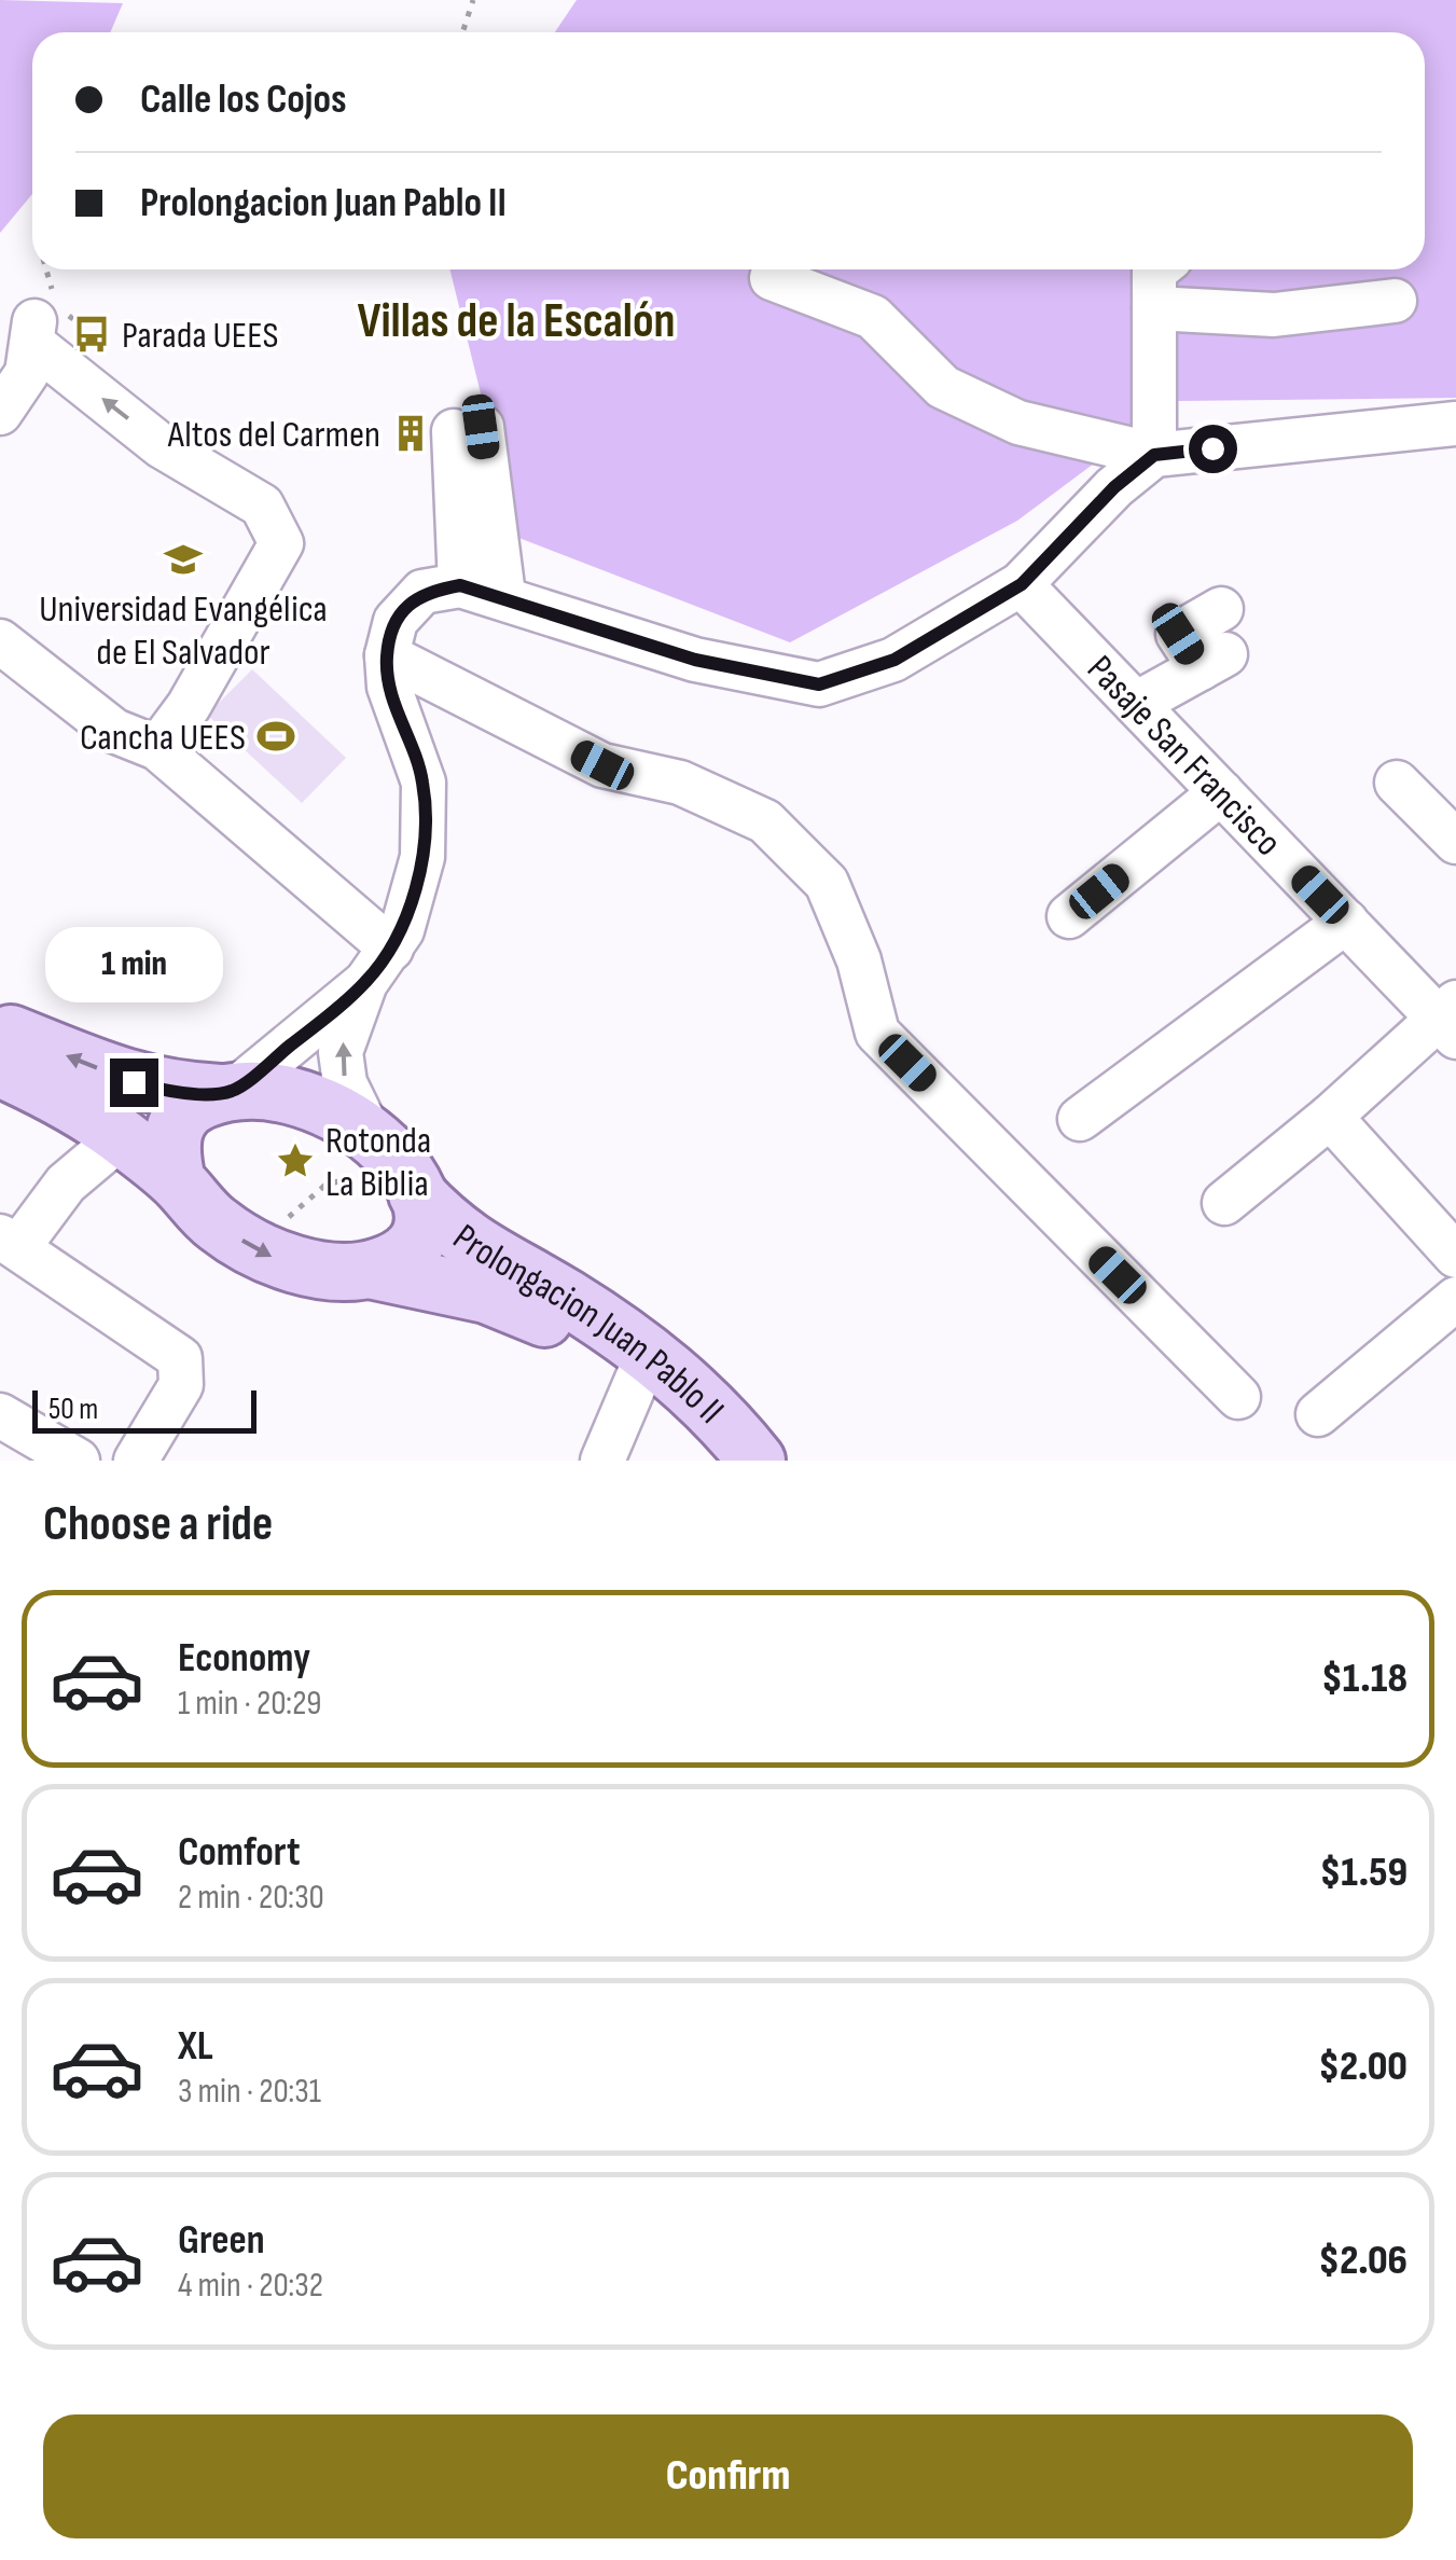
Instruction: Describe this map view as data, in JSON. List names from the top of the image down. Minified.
{"streets":{"main road":["Prolongacion Juan Pablo II"],"street":["Pasaje San Francisco"]},"districts":["Villas de la Escalón"],"places":{"bus stop":["Parada UEES"],"building":["Altos del Carmen"],"school or university":["Universidad Evangélica de El Salvador"],"sports":["Cancha UEES"],"place":["Rotonda La Biblia"]},"scale_bar":"50 m","page":{"banner":["Calle los Cojos","Prolongacion Juan Pablo II"],"bubble":"1 min","scale":"50 m","heading":"Choose a ride","list":[{"name":"Economy","note":"1 min · 20:29","value":"$1.18"},{"name":"Comfort","note":"2 min · 20:30","value":"$1.59"},{"name":"XL","note":"3 min · 20:31","value":"$2.00"},{"name":"Green","note":"4 min · 20:32","value":"$2.06"}],"buttons":"Confirm"}}
